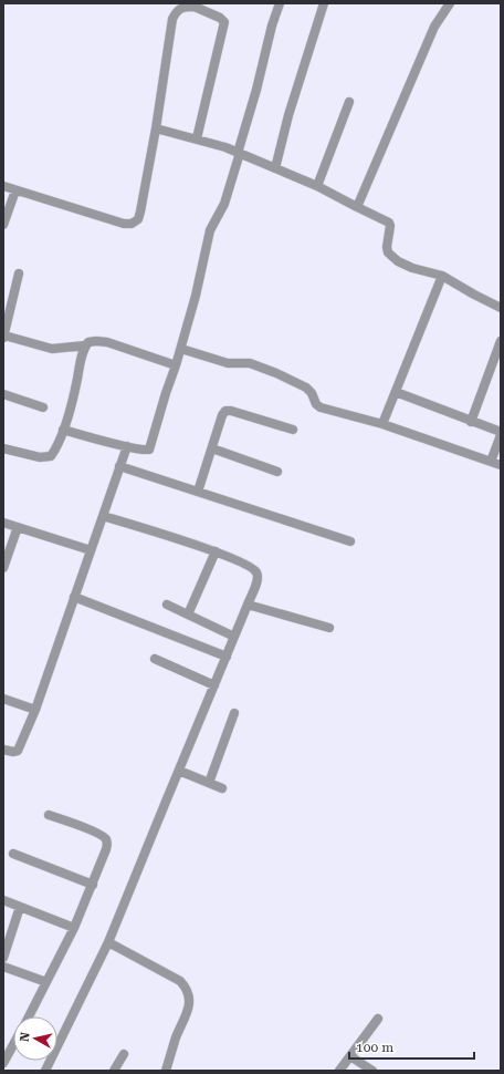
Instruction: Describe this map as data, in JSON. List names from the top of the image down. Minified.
{"scale_bar":"100 m","north":"left"}
